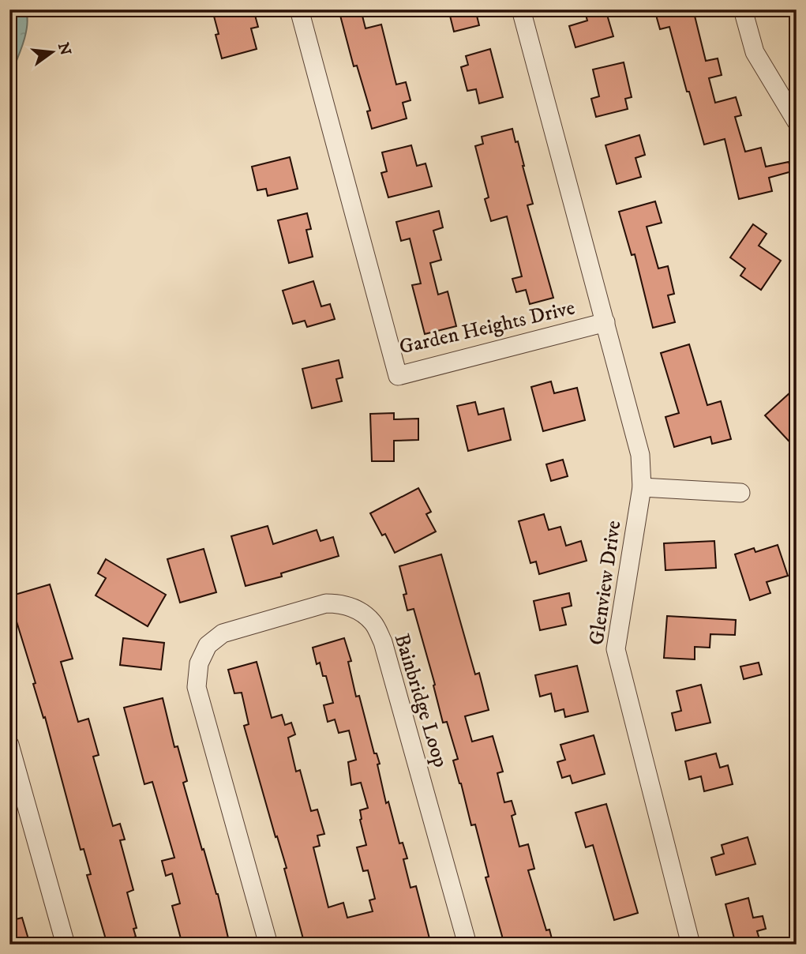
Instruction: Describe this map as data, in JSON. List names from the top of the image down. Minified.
{"streets":{"street":["Garden Heights Drive","Glenview Drive","Bainbridge Loop"]},"crossings":[["Garden Heights Drive","Glenview Drive"]],"north":"right"}
